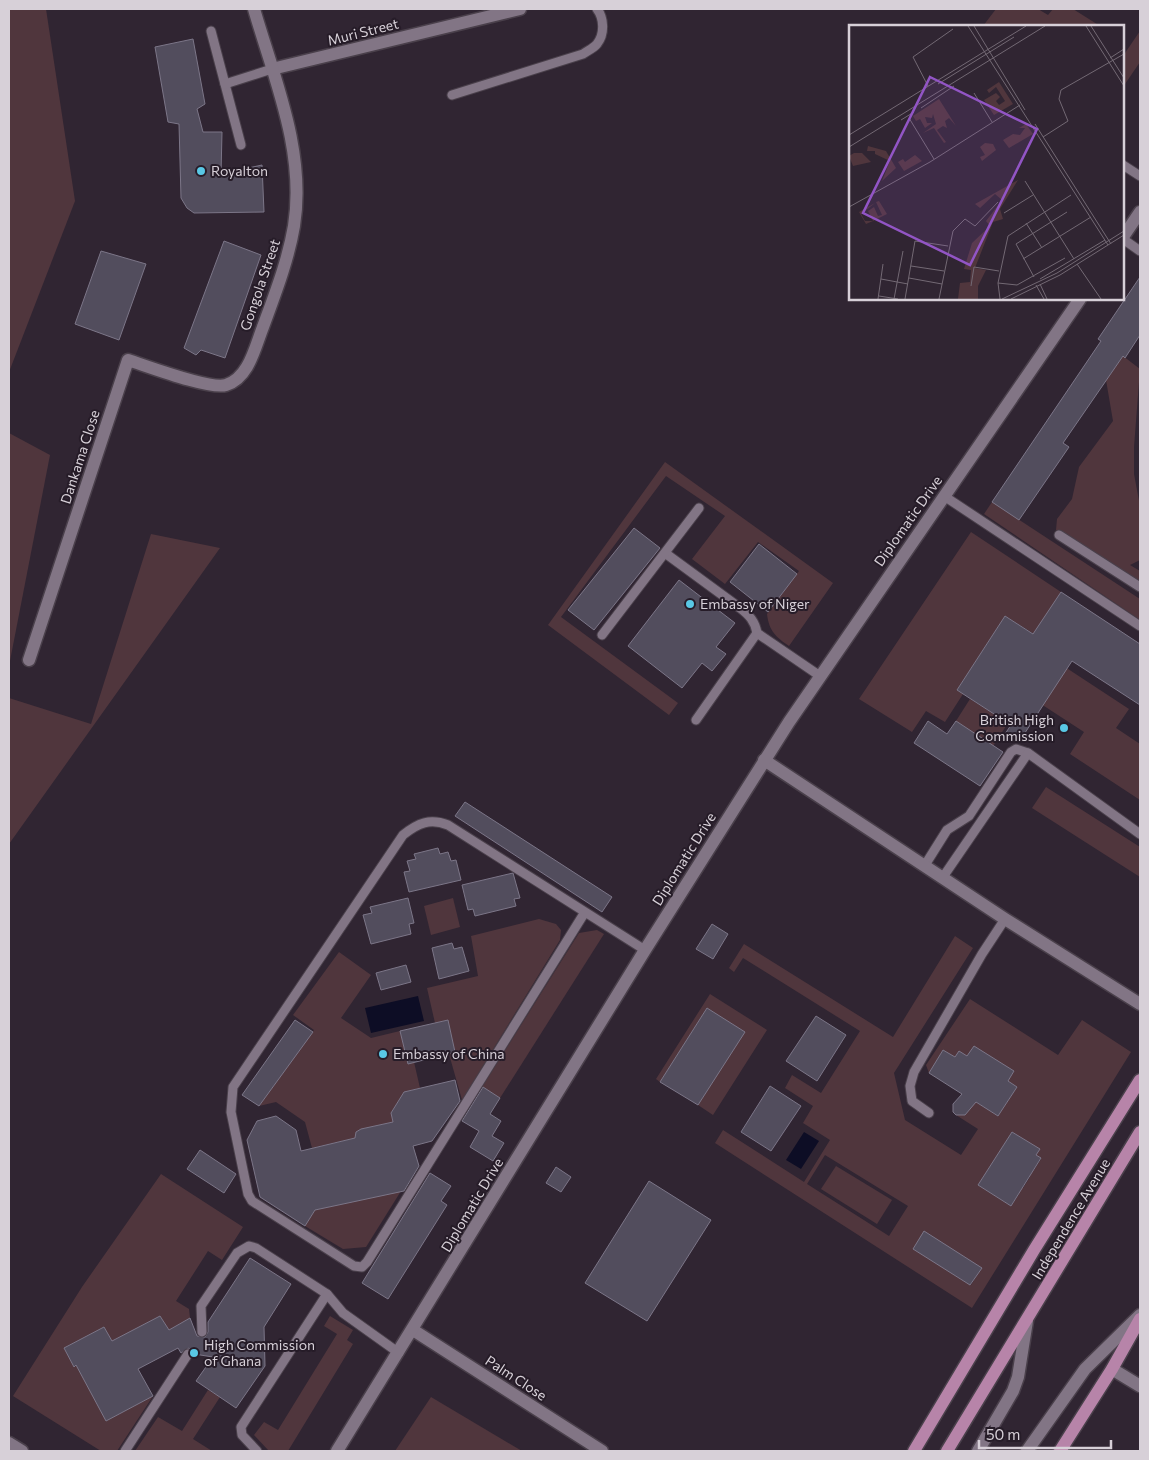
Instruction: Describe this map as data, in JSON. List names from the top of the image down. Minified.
{"streets":{"main road":["Independence Avenue"],"street":["Muri Street","Gongola Street","Dankama Close","Diplomatic Drive","Palm Close"]},"crossings":[["Muri Street","Gongola Street"],["Gongola Street","Dankama Close"],["Diplomatic Drive","Palm Close"]],"places":["Royalton","Embassy of Niger","British High Commission","Embassy of China","High Commission of Ghana"],"scale_bar":"50 m"}
